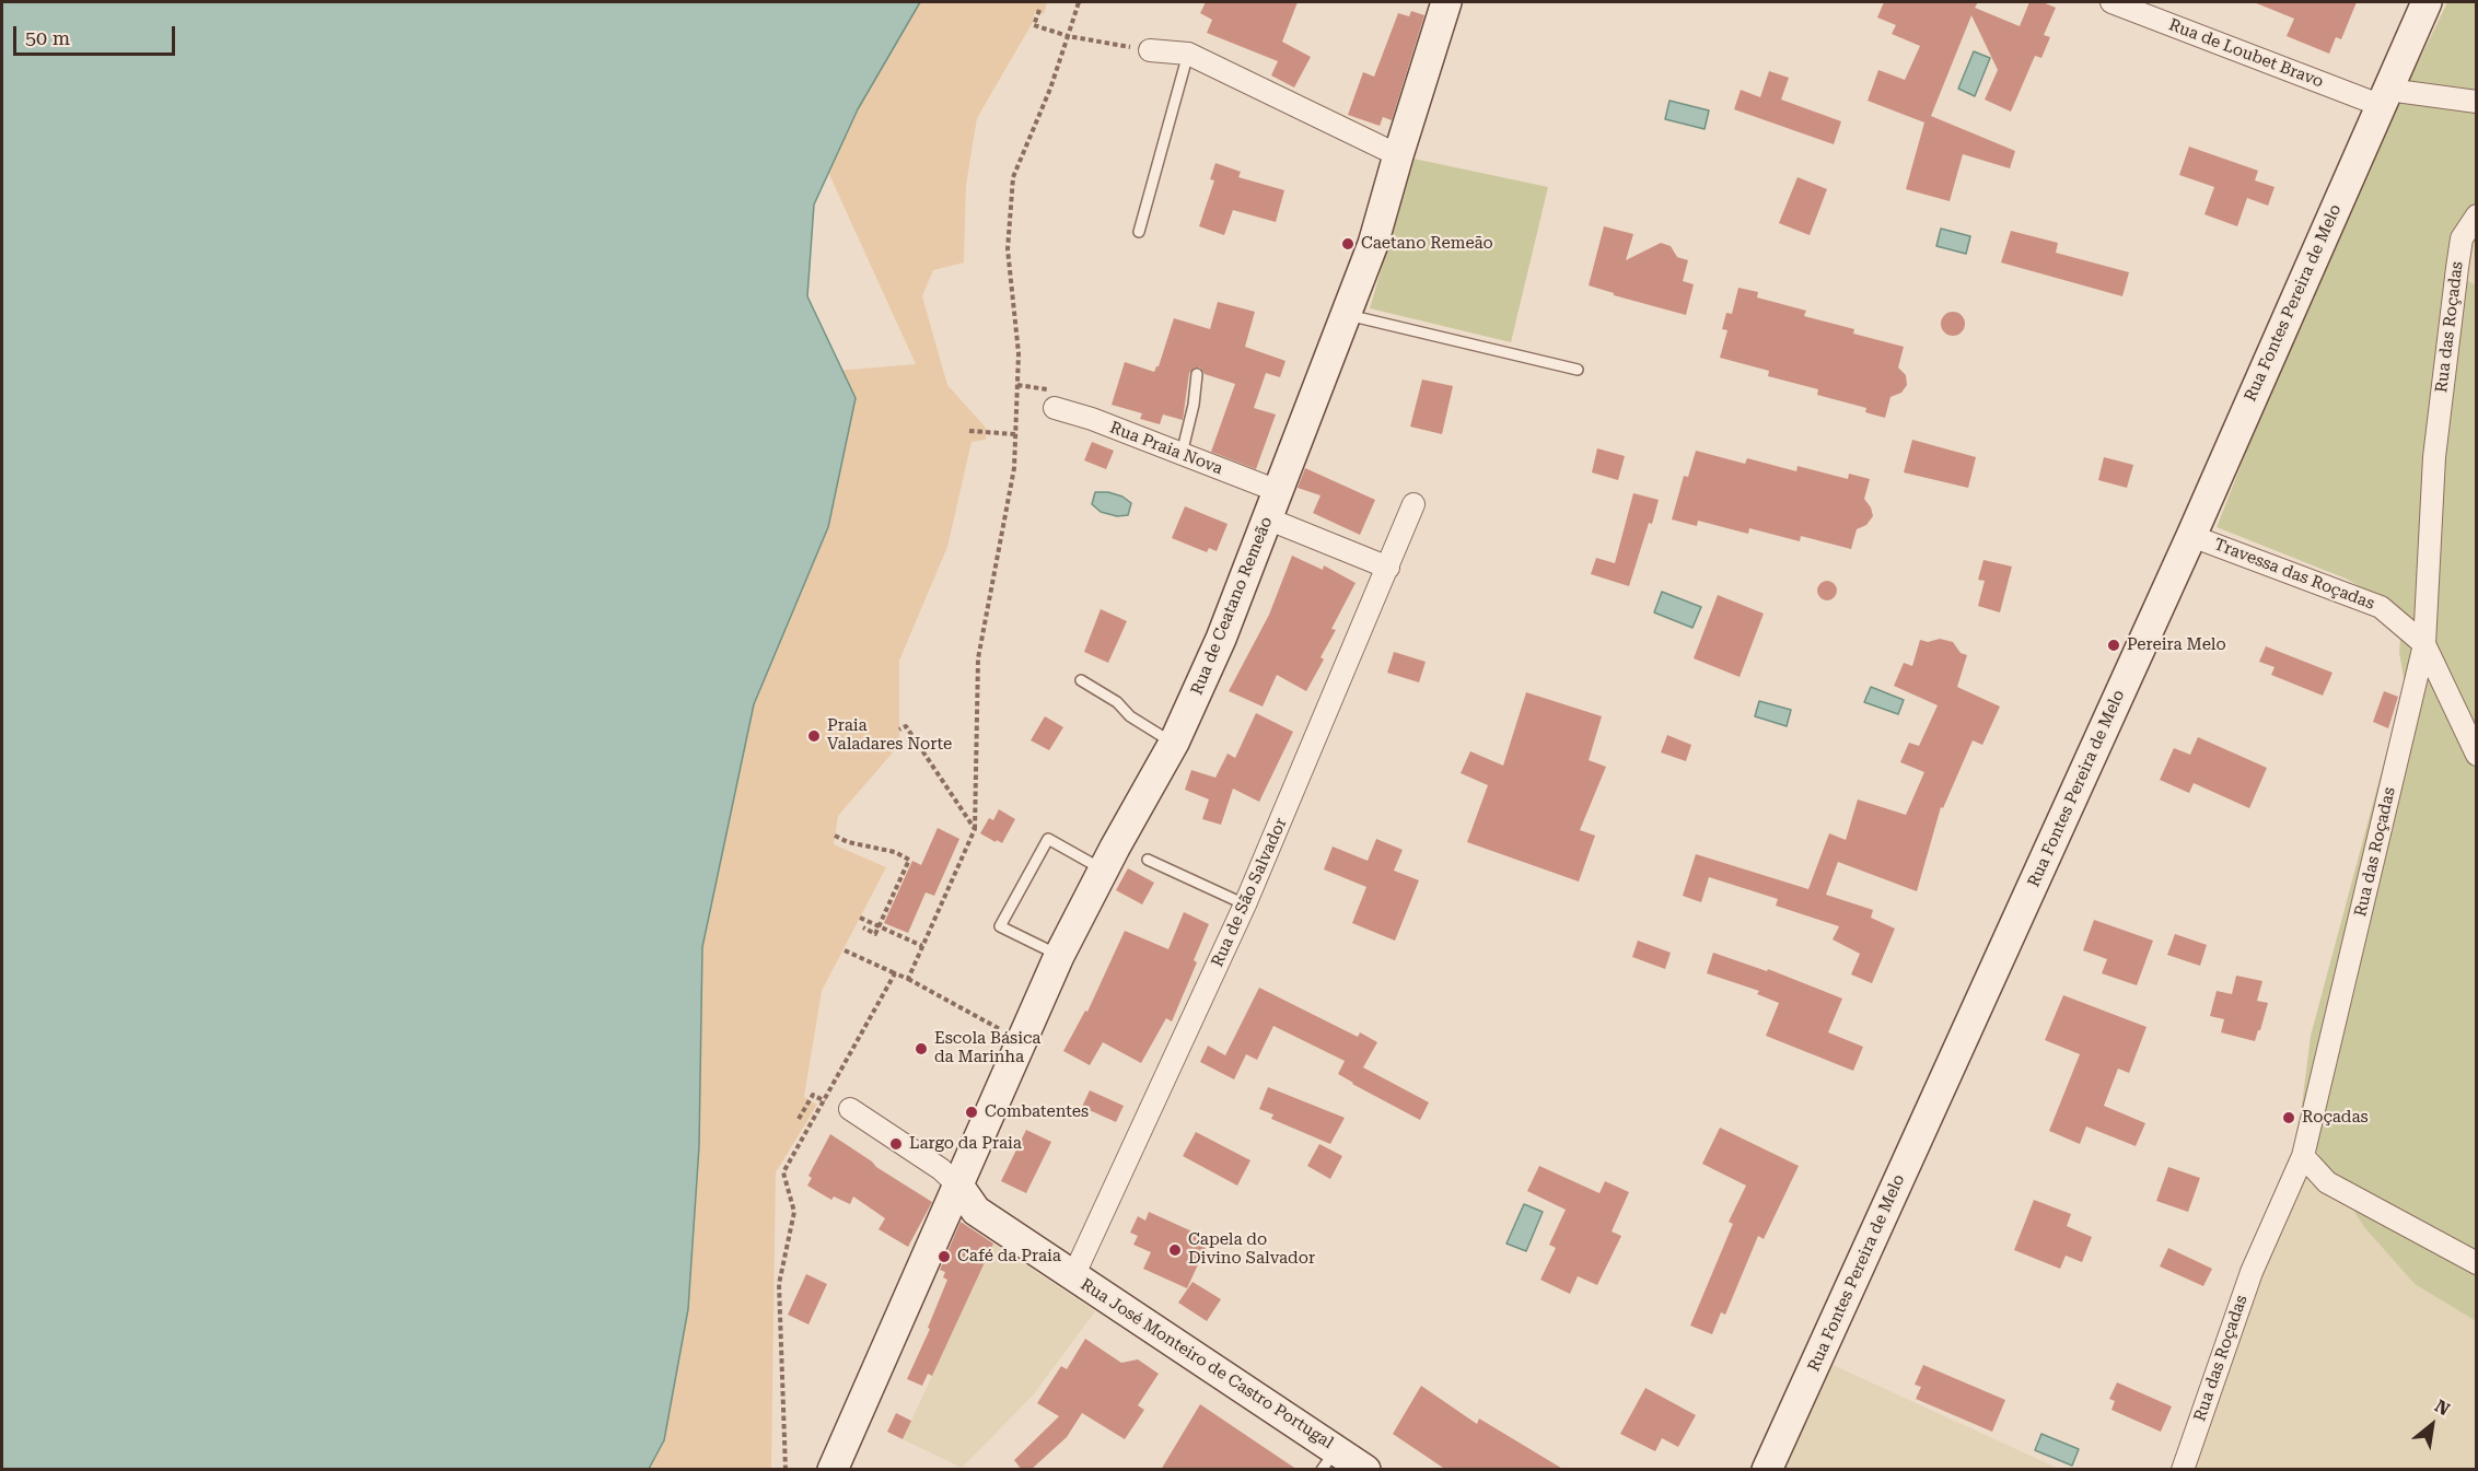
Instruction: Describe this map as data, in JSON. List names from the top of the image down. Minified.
{"streets":{"main road":["Rua Fontes Pereira de Melo","Rua de Ceatano Remeão","Rua José Monteiro de Castro Portugal"],"street":["Rua de Loubet Bravo","Rua das Roçadas","Rua Praia Nova","Travessa das Roçadas","Rua de São Salvador"]},"crossings":[["Rua de Loubet Bravo","Rua Fontes Pereira de Melo"],["Rua Fontes Pereira de Melo","Travessa das Roçadas"],["Rua das Roçadas","Travessa das Roçadas"],["Rua Praia Nova","Rua de Ceatano Remeão"],["Rua Praia Nova","Rua de São Salvador"],["Rua de Ceatano Remeão","Rua José Monteiro de Castro Portugal"],["Rua de São Salvador","Rua José Monteiro de Castro Portugal"]],"places":["Caetano Remeão","Pereira Melo","Praia Valadares Norte","Escola Básica da Marinha","Combatentes","Roçadas","Largo da Praia","Capela do Divino Salvador","Café da Praia"],"scale_bar":"50 m","north":"top right"}
